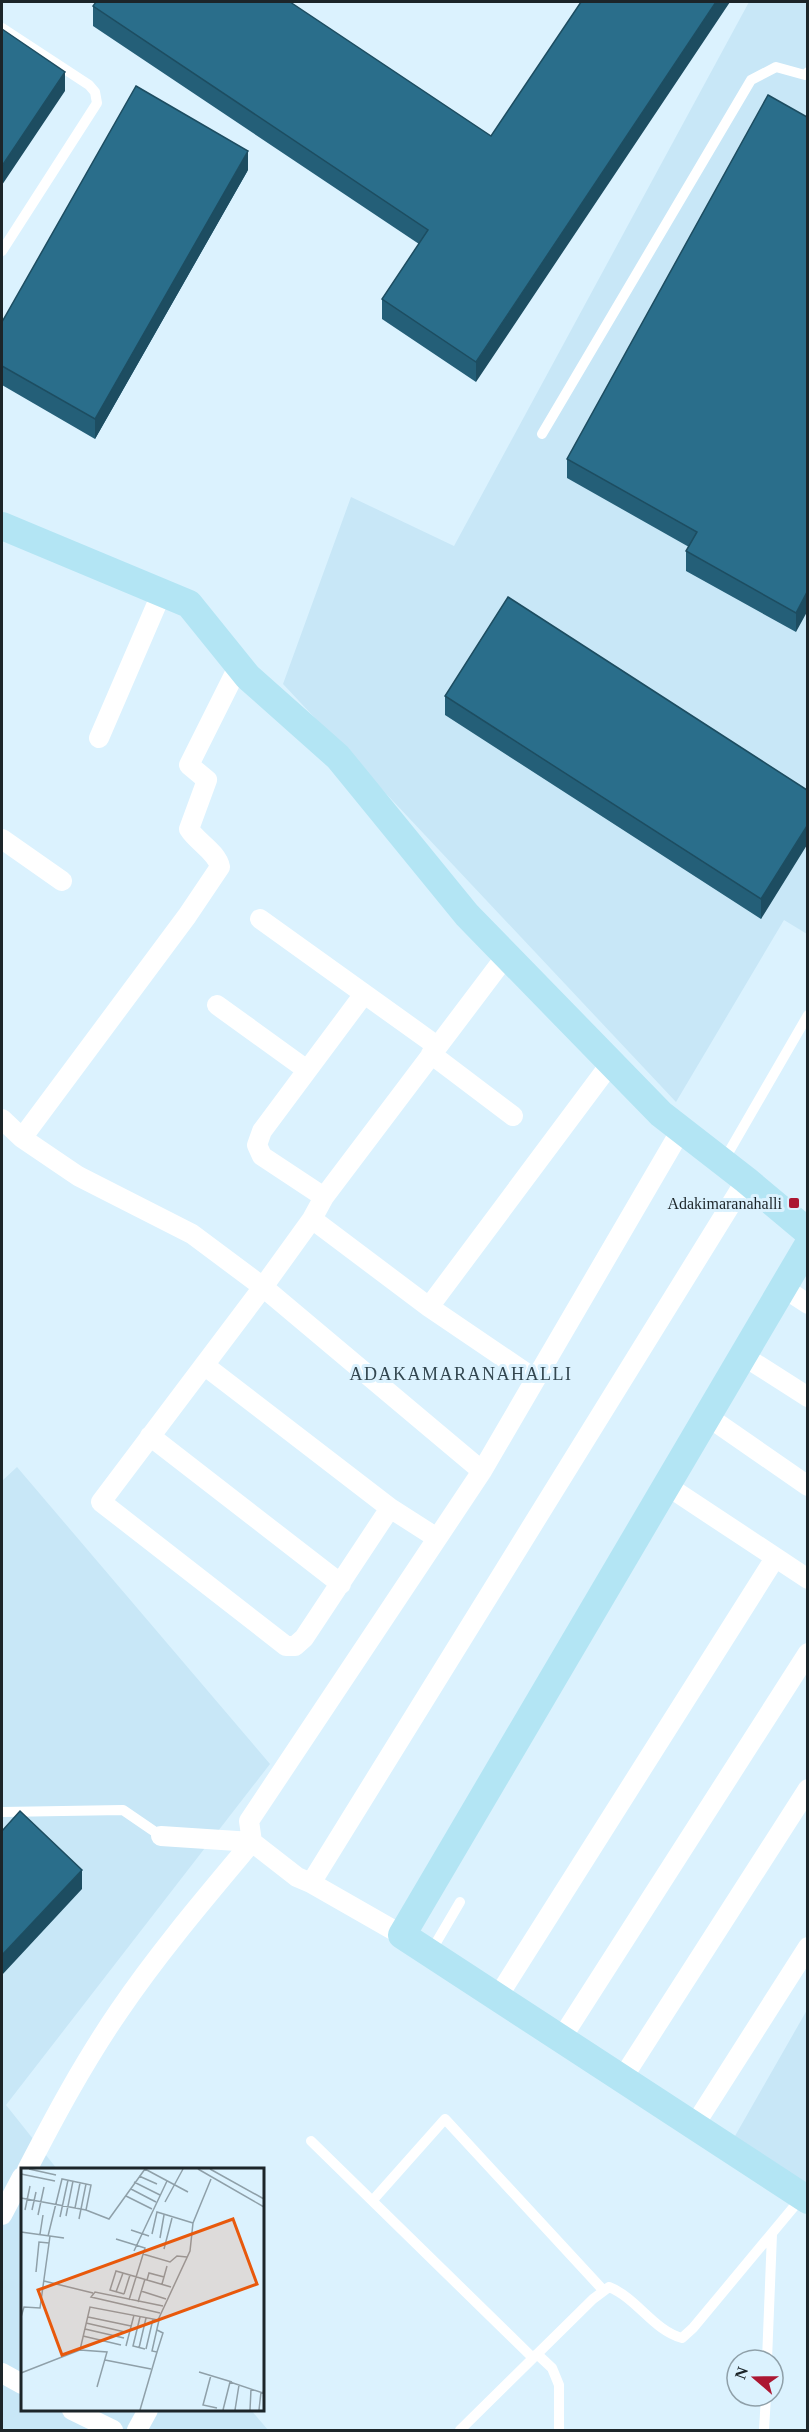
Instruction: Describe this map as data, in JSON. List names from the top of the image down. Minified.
{"districts":["ADAKAMARANAHALLI"],"places":{"transit":["Adakimaranahalli"]},"north":"left"}
